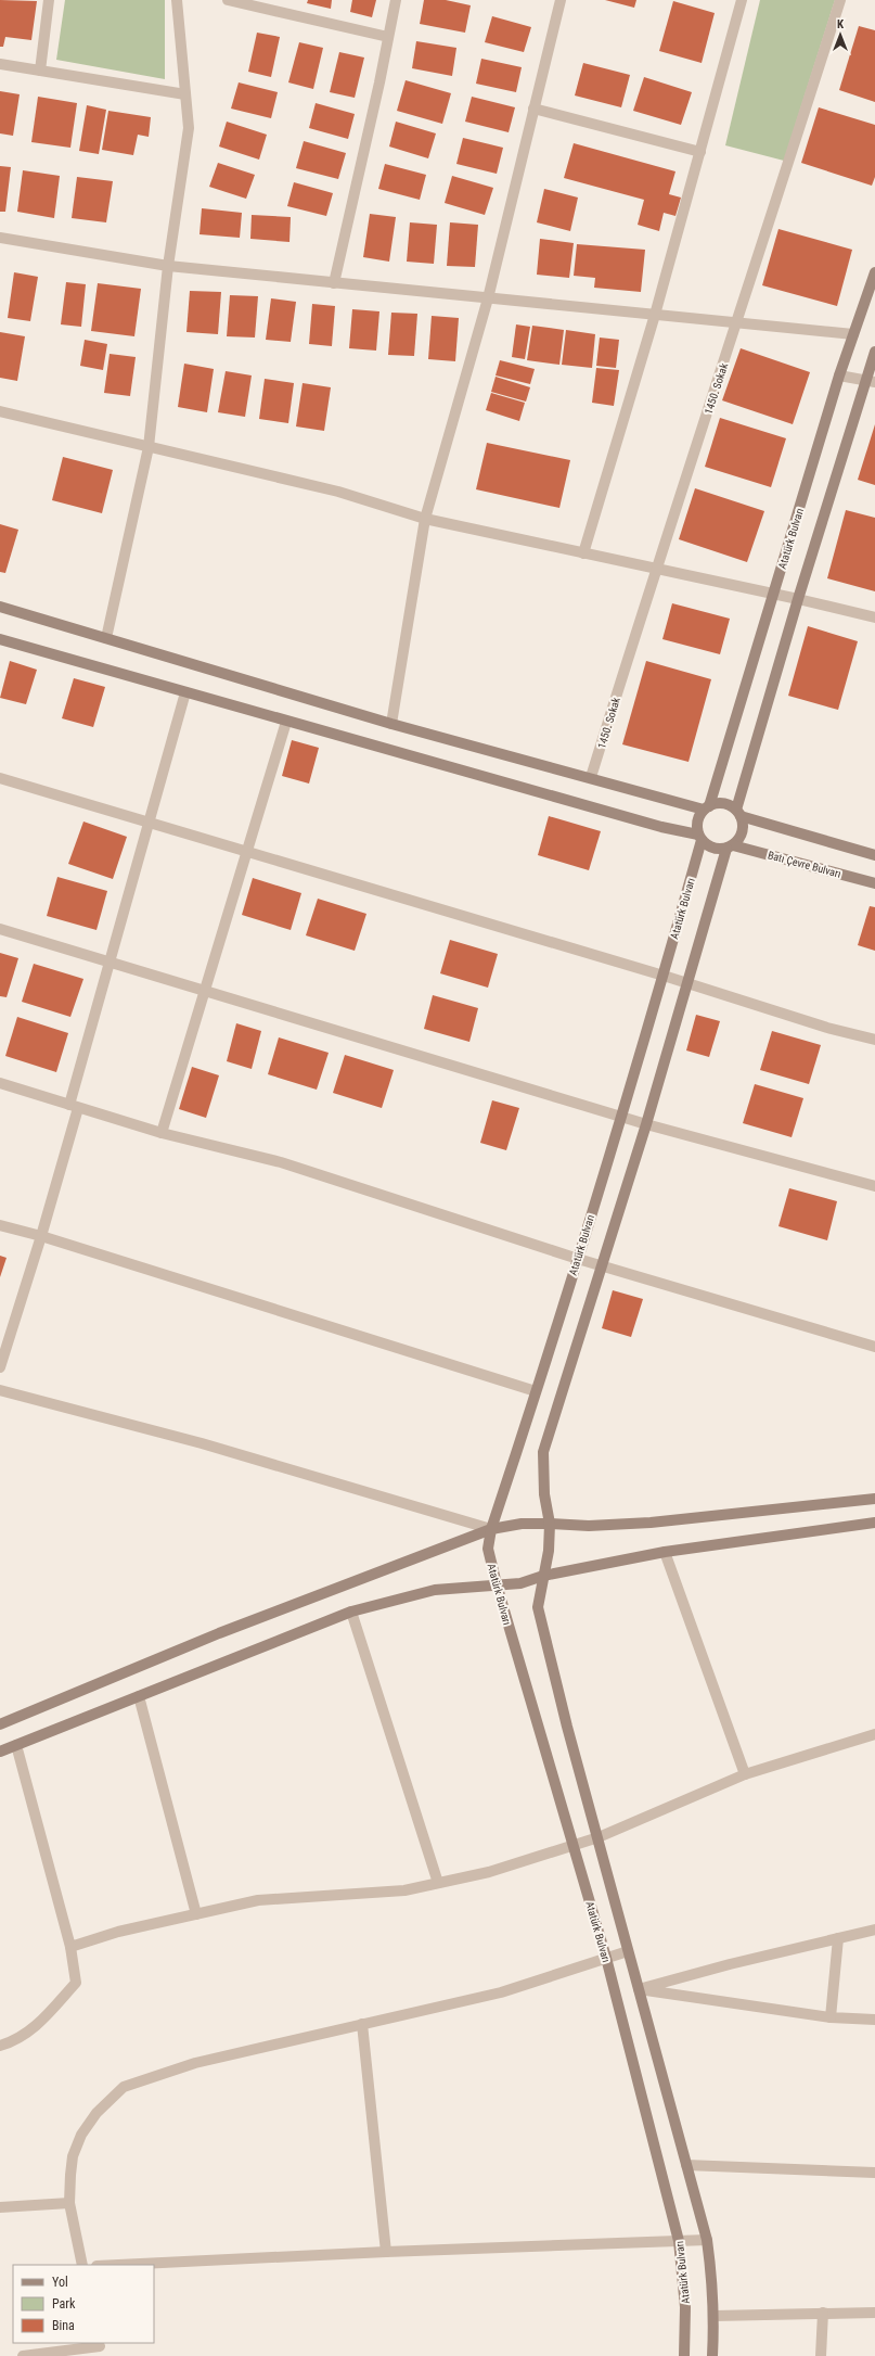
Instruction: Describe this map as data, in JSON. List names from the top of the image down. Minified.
{"streets":{"main road":["Atatürk Bulvarı","Batı Çevre Bulvarı"],"street":["1450. Sokak"]},"crossings":[["Atatürk Bulvarı","Batı Çevre Bulvarı"]],"legend":["Yol","Park","Bina"],"north":"top"}
